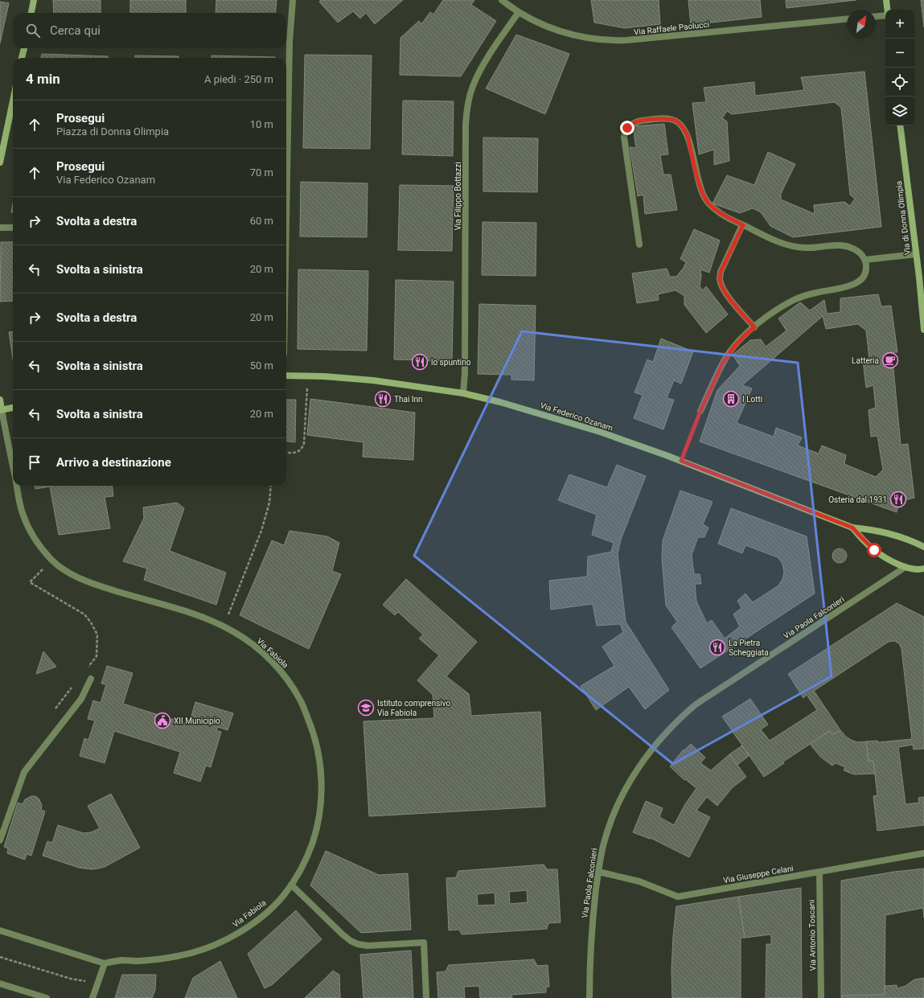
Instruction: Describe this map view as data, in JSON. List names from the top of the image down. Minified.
{"streets":{"street":["Via Raffaele Paolucci","Via Filippo Bottazzi","Via di Donna Olimpia","Via Federico Ozanam","Via Paola Falconieri","Via Fabiola","Via Giuseppe Celani","Via Antonio Toscani"]},"crossings":[["Via Raffaele Paolucci","Via Filippo Bottazzi"],["Via Filippo Bottazzi","Via Federico Ozanam"],["Via Paola Falconieri","Via Giuseppe Celani"],["Via Giuseppe Celani","Via Antonio Toscani"]],"places":{"cafe":["Latteria"],"restaurant":["lo spuntino","Thai Inn","Osteria dal 1931","La Pietra Scheggiata"],"building":["I Lotti"],"school or university":["Istituto comprensivo Via Fabiola"],"public building":["XII Municipio"]},"north":"top right","page":{"map_buttons":["+","−"],"search":"Cerca qui","heading":["4 min","A piedi · 250 m"],"list":[["Prosegui","Piazza di Donna Olimpia","10 m"],["Prosegui","Via Federico Ozanam","70 m"],["Svolta a destra","60 m"],["Svolta a sinistra","20 m"],["Svolta a destra","20 m"],["Svolta a sinistra","50 m"],["Svolta a sinistra","20 m"],"Arrivo a destinazione"]}}
